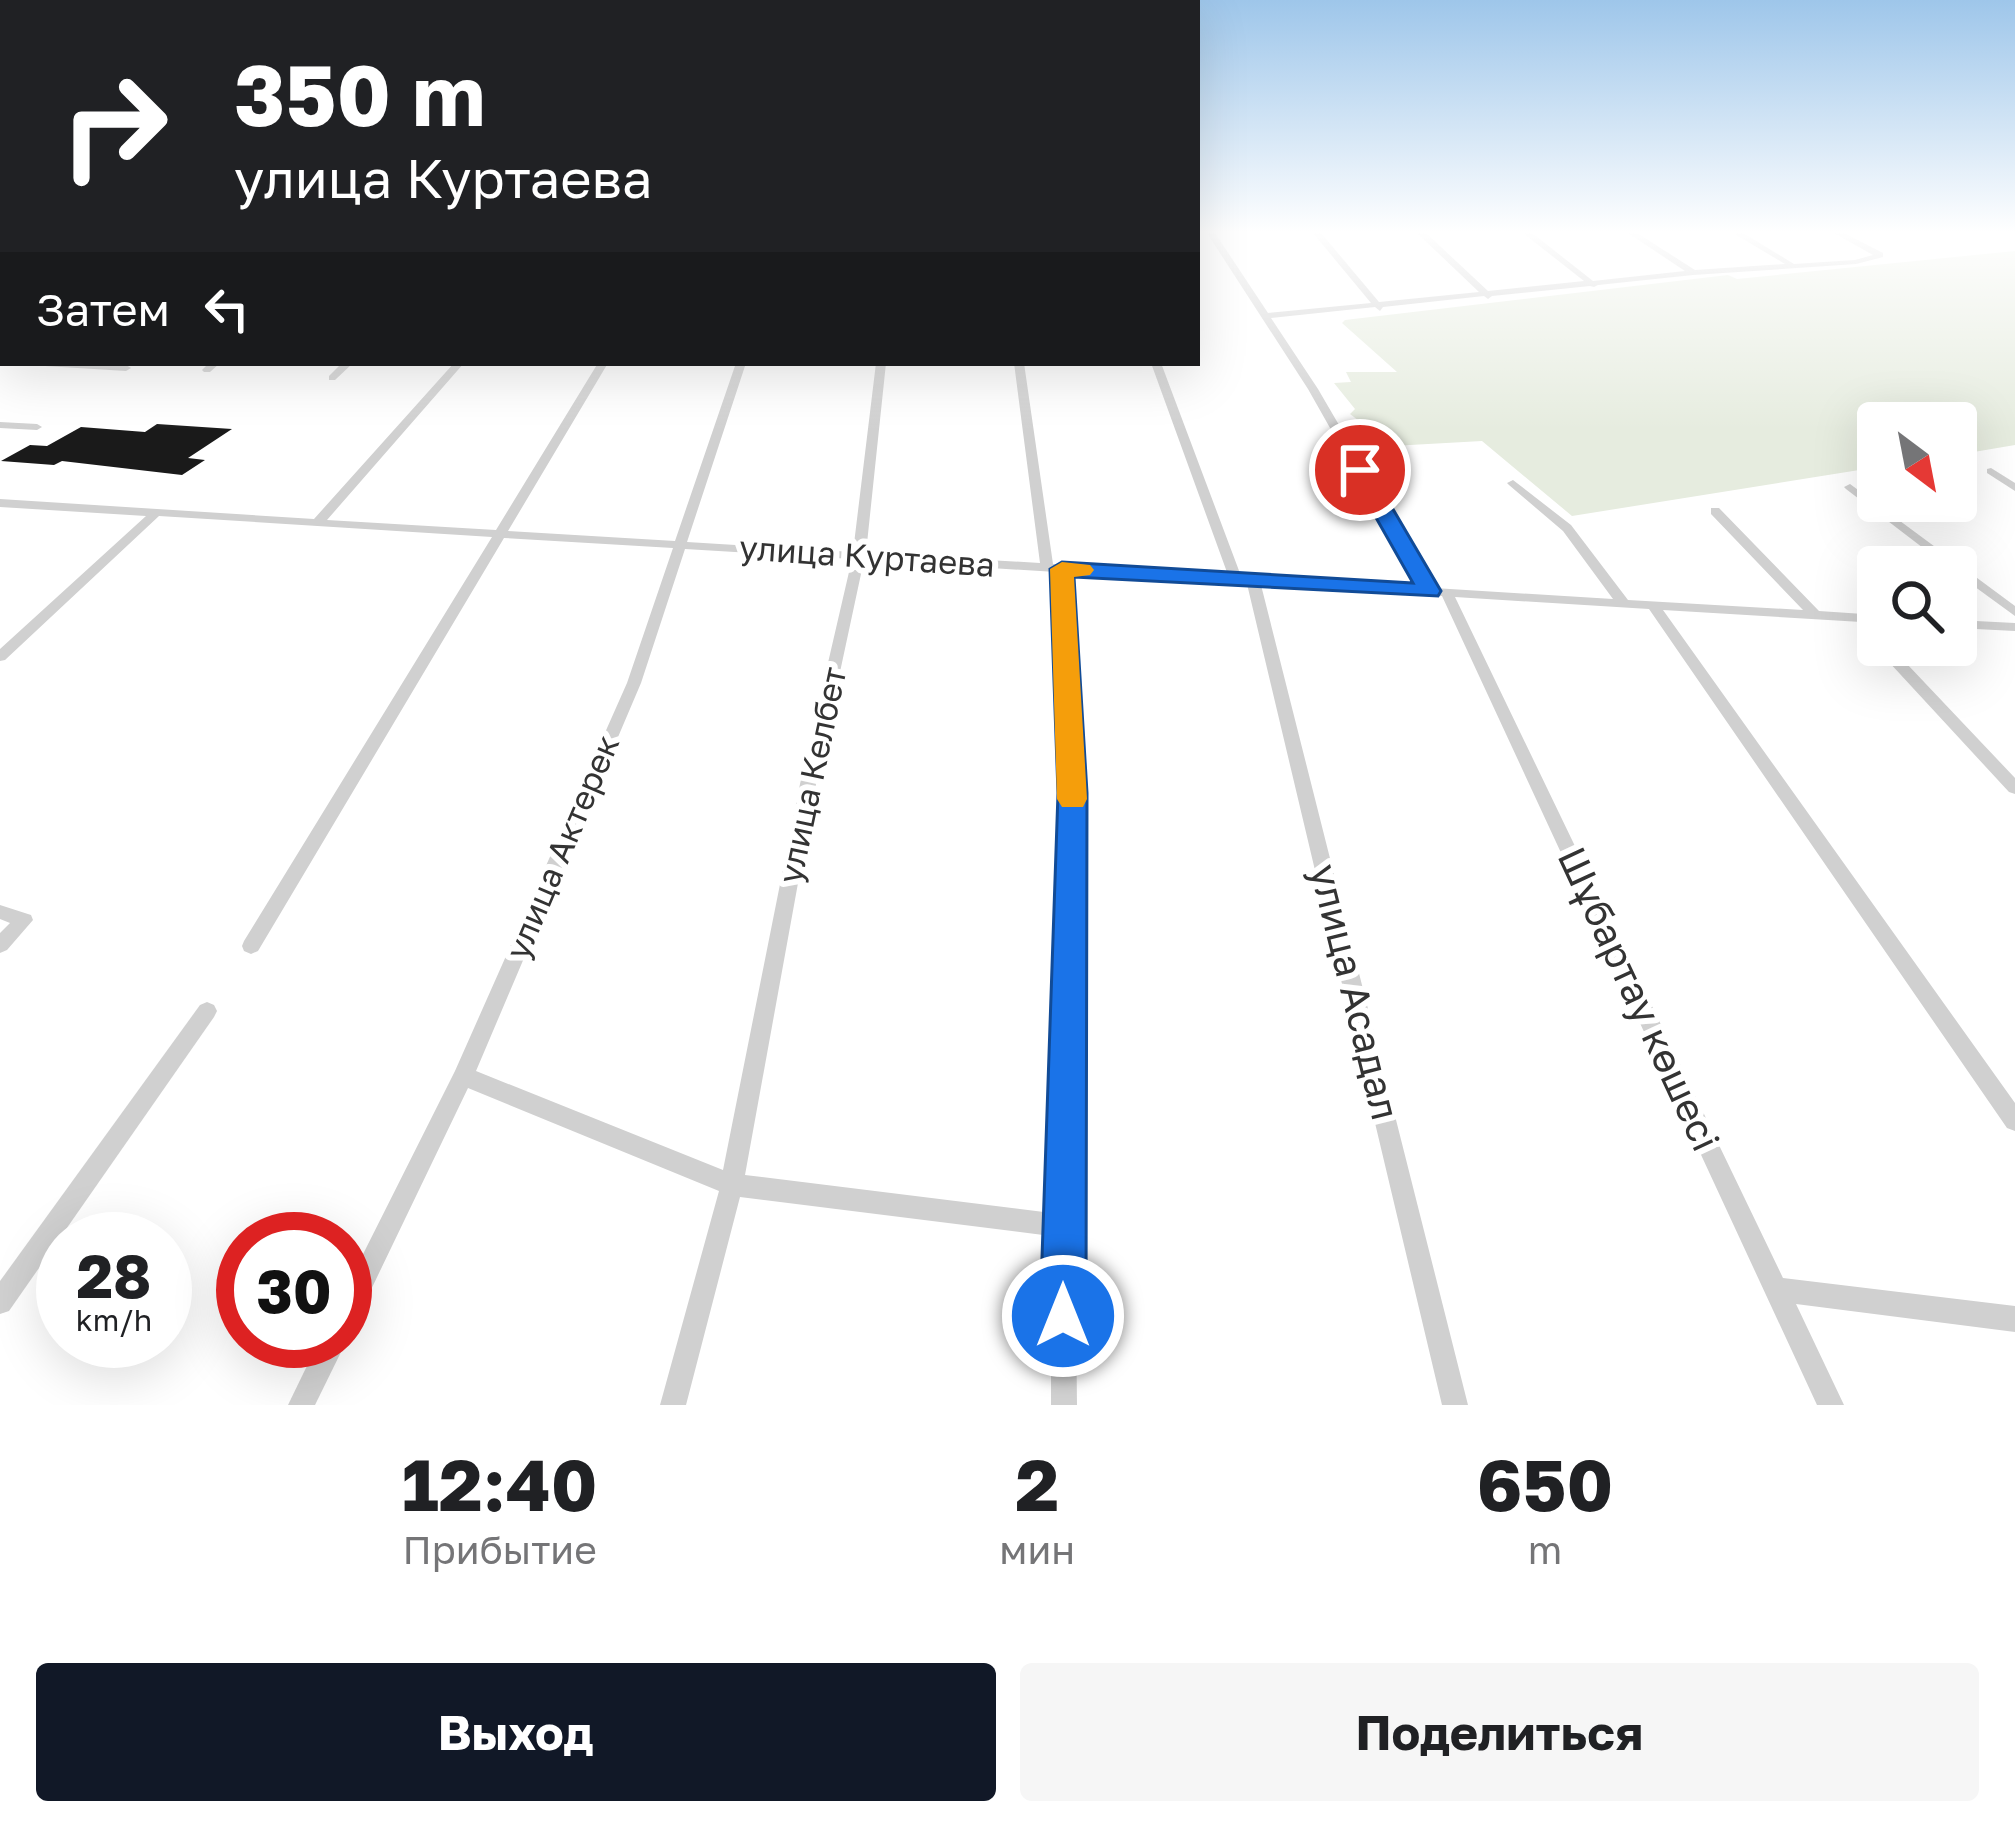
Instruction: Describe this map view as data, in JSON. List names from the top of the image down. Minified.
{"streets":{"street":["улица Куртаева","улица Келбет","улица Актерек","улица Асадал","Шұбартау көшесі"]},"crossings":[["улица Куртаева","улица Келбет"],["улица Куртаева","улица Актерек"],["улица Куртаева","улица Асадал"],["улица Куртаева","Шұбартау көшесі"]],"north":"bottom right","page":{"turn":["350 m","улица Куртаева"],"then":"Затем","speed":"28 km/h","limit":"30","eta":["12:40","Прибытие","2","мин","650","m"],"buttons":["Выход","Поделиться"]}}
